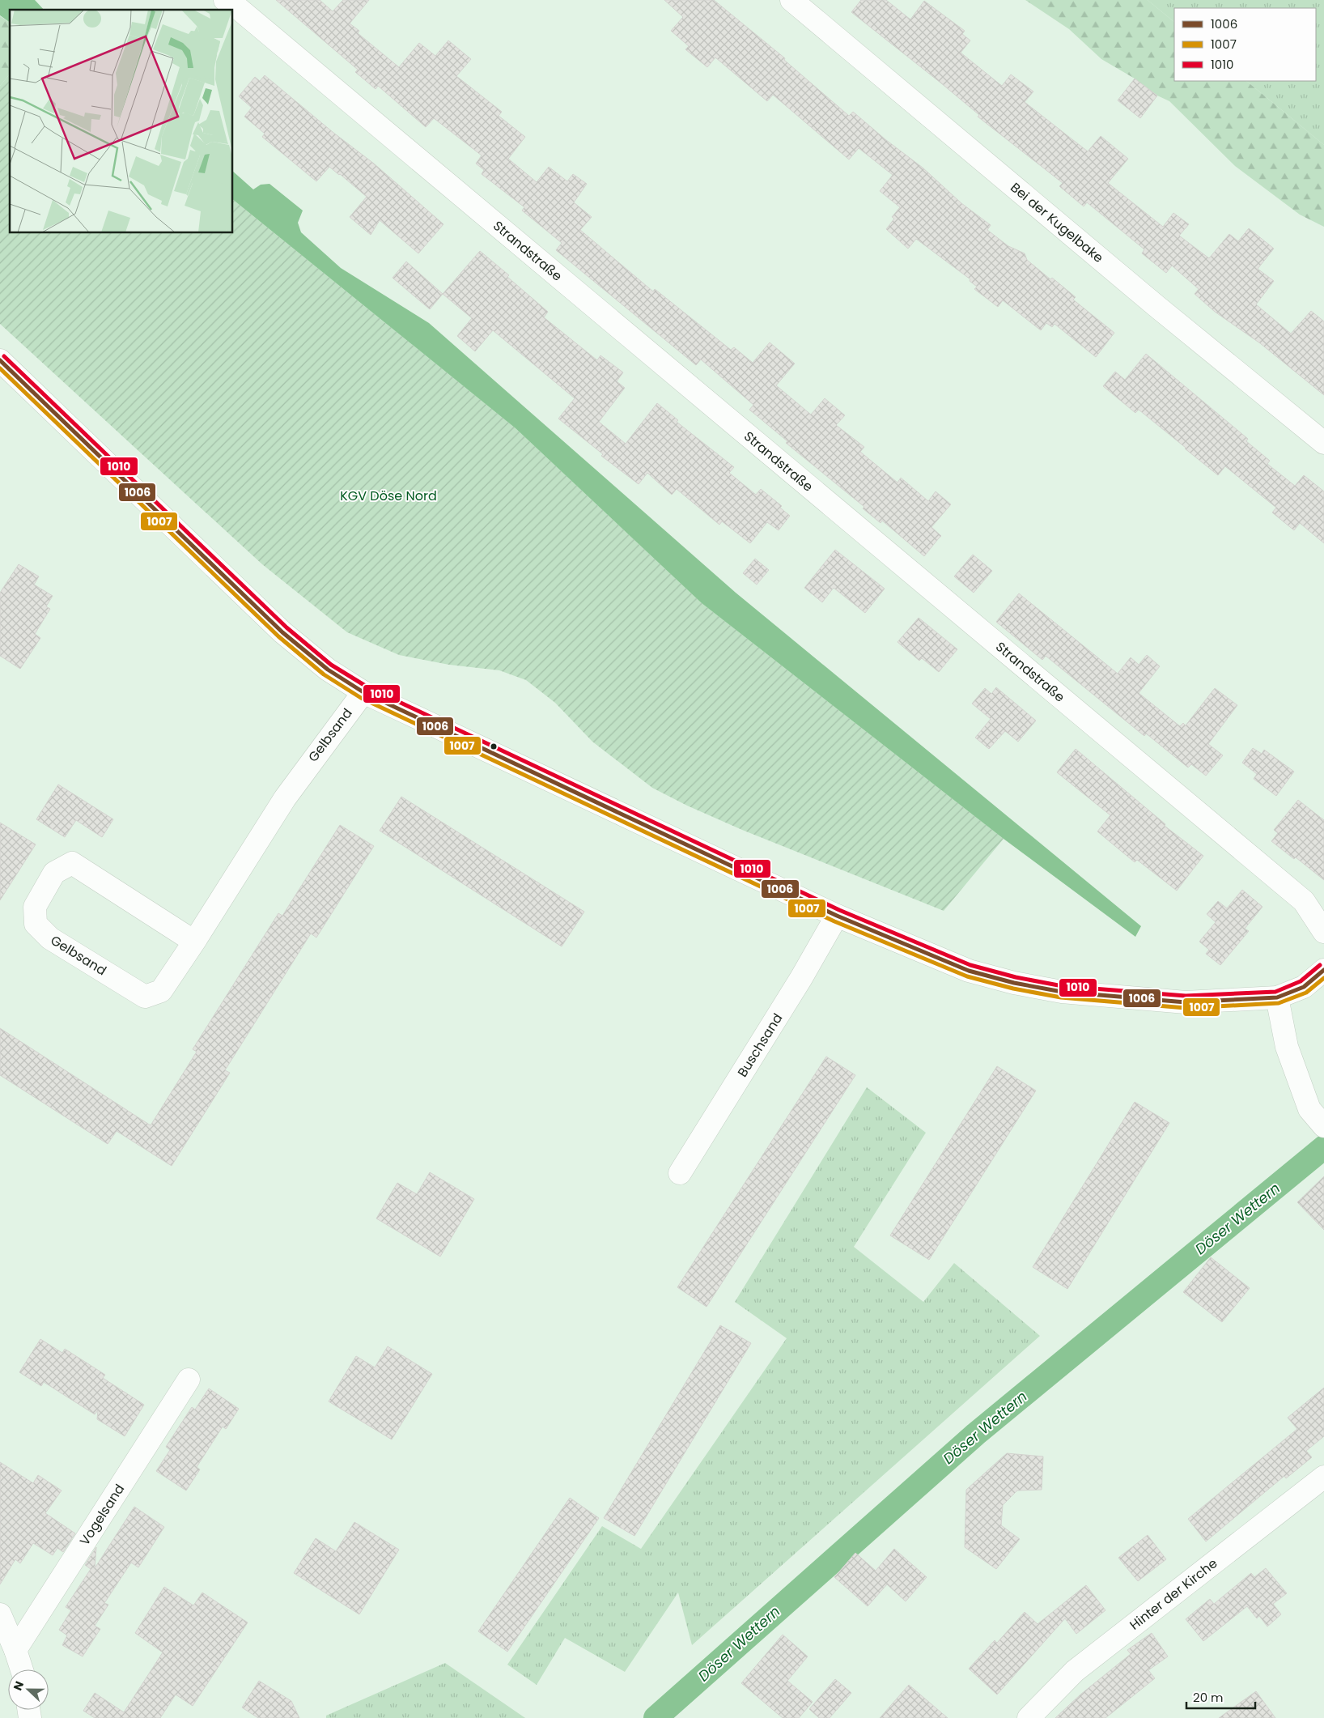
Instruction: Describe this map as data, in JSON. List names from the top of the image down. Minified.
{"streets":{"street":["Bei der Kugelbake","Strandstraße","Gelbsand","Buschsand","Vogelsand","Hinter der Kirche"]},"water":["Döser Wettern"],"parks":["KGV Döse Nord"],"lines":["transit line 1010","transit line 1006","transit line 1007"],"legend":["1006","1007","1010"],"scale_bar":"20 m","north":"left"}
